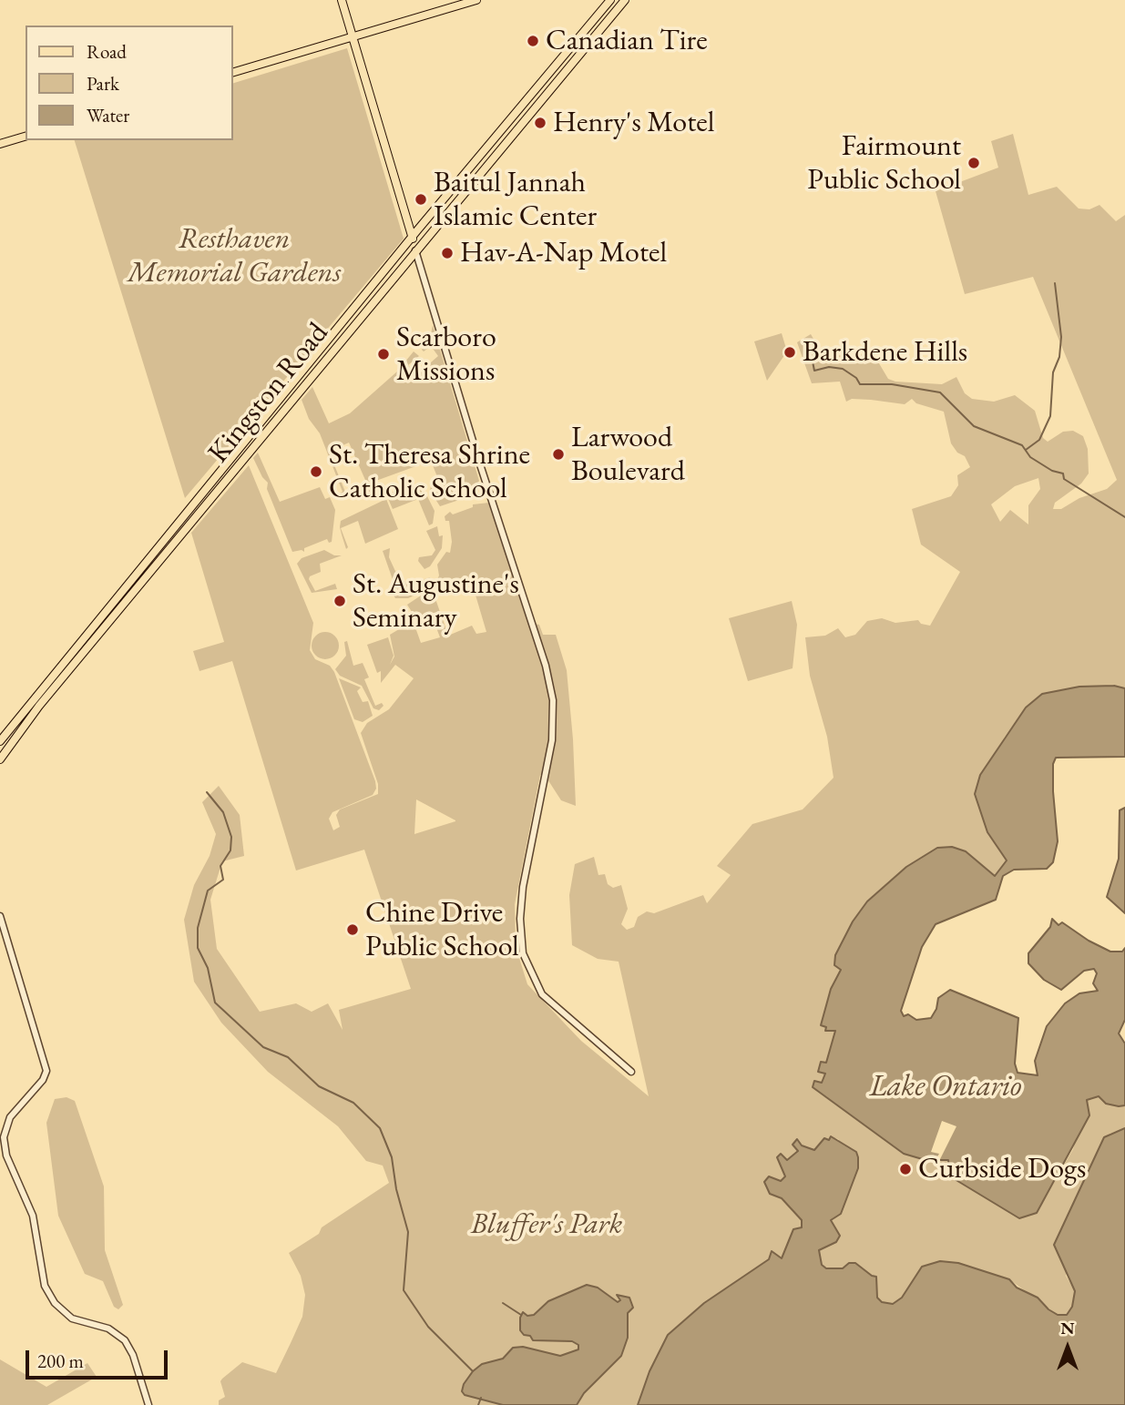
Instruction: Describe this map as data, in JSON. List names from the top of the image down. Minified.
{"streets":{"main road":["Kingston Road"]},"water":["Lake Ontario"],"parks":["Resthaven Memorial Gardens","Bluffer's Park"],"places":["Canadian Tire","Henry's Motel","Fairmount Public School","Baitul Jannah Islamic Center","Hav-A-Nap Motel","Barkdene Hills","Scarboro Missions","Larwood Boulevard","St. Theresa Shrine Catholic School","St. Augustine's Seminary","Chine Drive Public School","Curbside Dogs"],"legend":["Road","Park","Water"],"scale_bar":"200 m","north":"top"}
